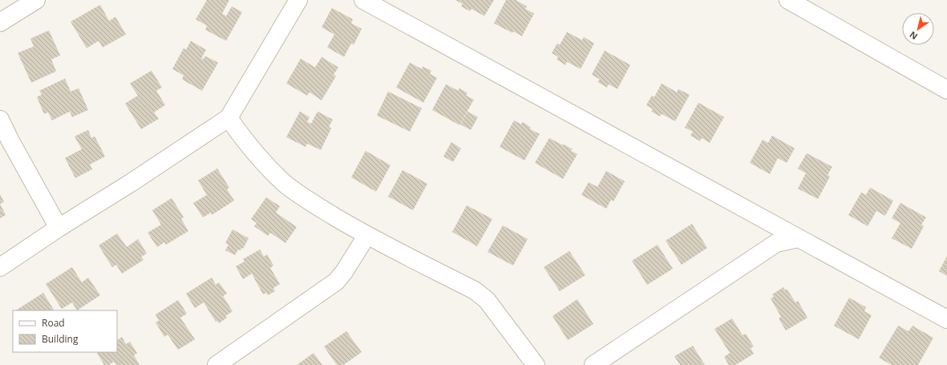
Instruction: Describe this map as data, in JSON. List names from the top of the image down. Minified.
{"legend":["Road","Building"],"north":"bottom left"}
